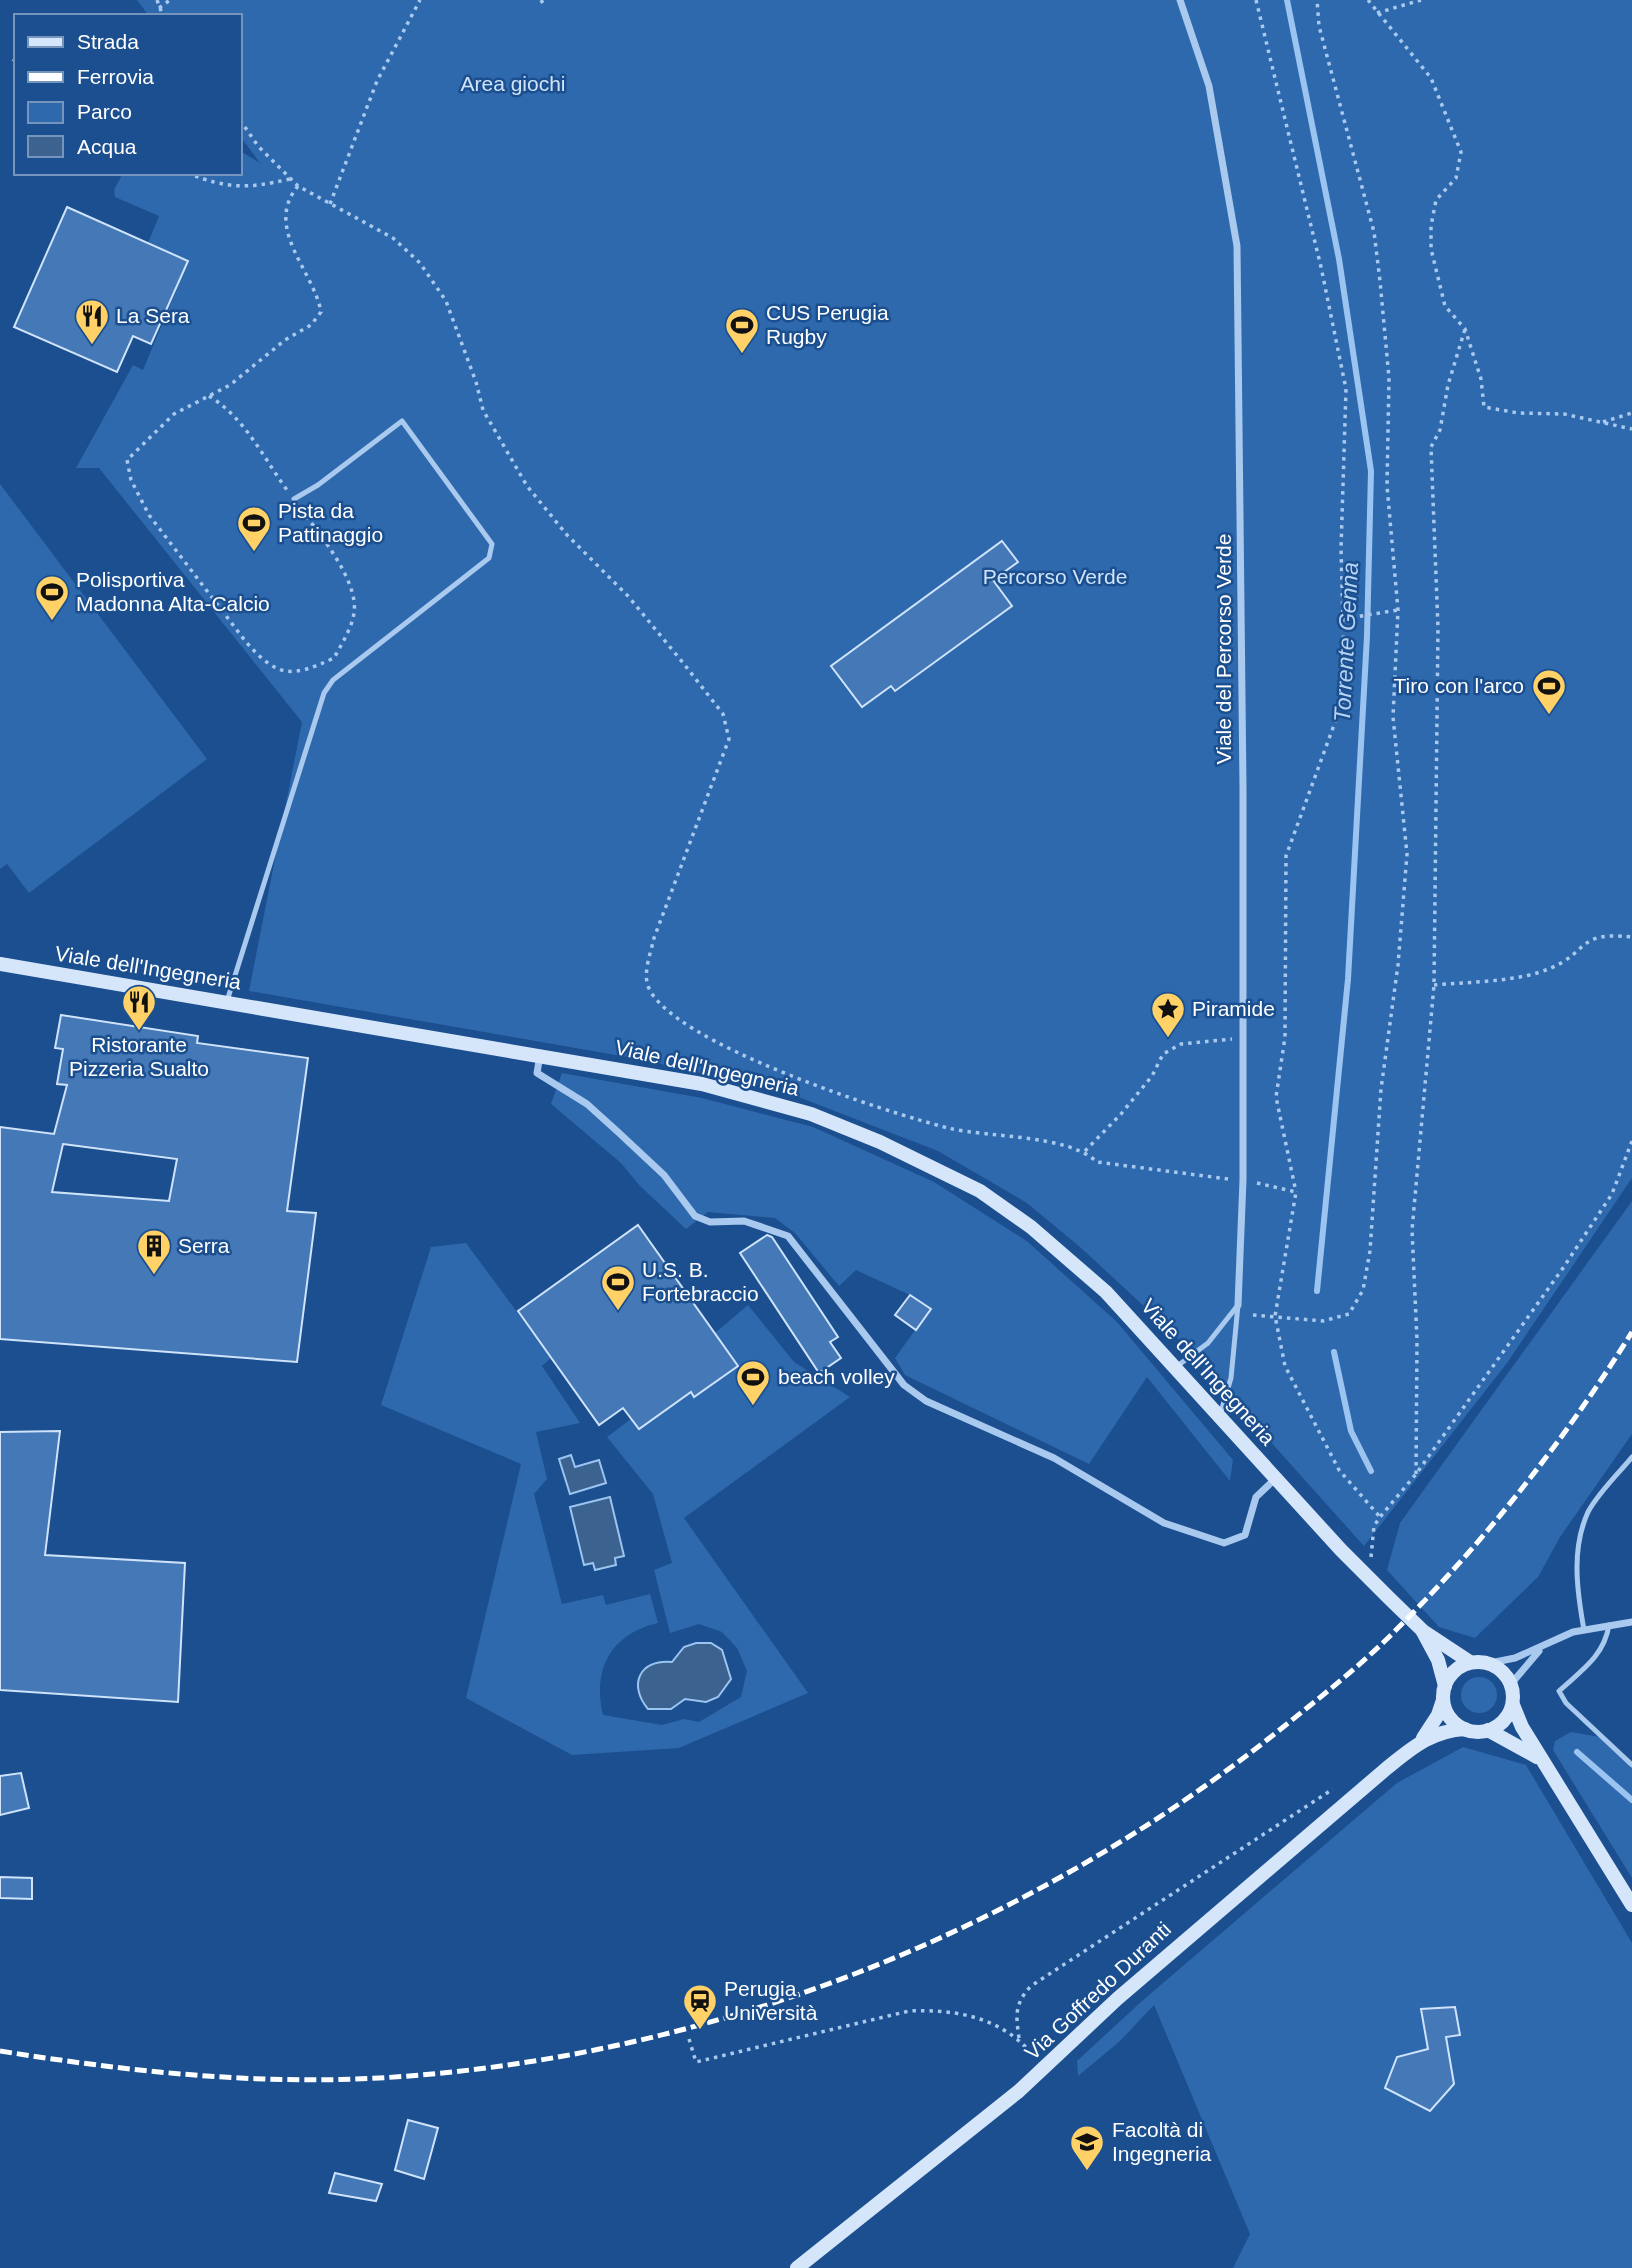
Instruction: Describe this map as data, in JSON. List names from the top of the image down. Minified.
{"streets":{"street":["Viale del Percorso Verde","Viale dell'Ingegneria","Via Goffredo Duranti"]},"crossings":[["Viale del Percorso Verde","Viale dell'Ingegneria"],["Viale dell'Ingegneria","Via Goffredo Duranti"]],"water":["Torrente Genna"],"parks":["Area giochi","Percorso Verde"],"places":{"restaurant":["La Sera","Ristorante Pizzeria Sualto"],"sports":["CUS Perugia Rugby","Pista da Pattinaggio","Polisportiva Madonna Alta-Calcio","Tiro con l'arco","U.S. B. Fortebraccio","beach volley"],"place":["Piramide"],"building":["Serra"],"station":["Perugia Università"],"school or university":["Facoltà di Ingegneria"]},"legend":["Strada","Ferrovia","Parco","Acqua"]}
